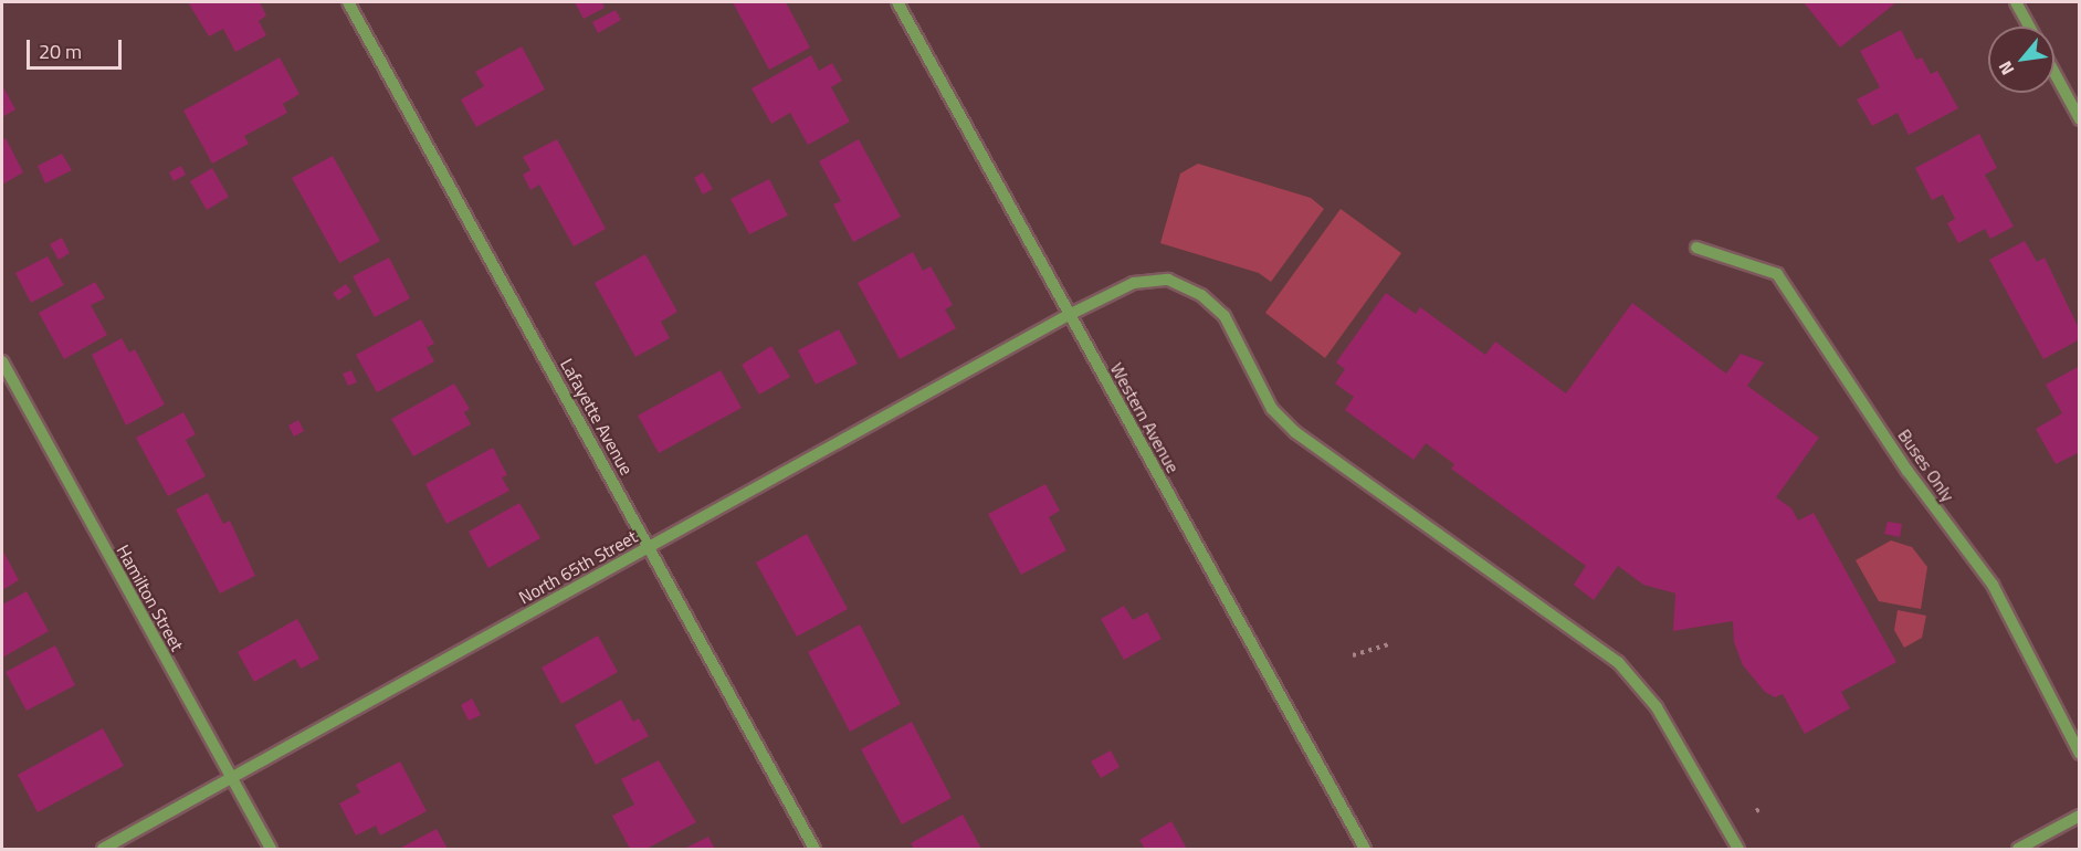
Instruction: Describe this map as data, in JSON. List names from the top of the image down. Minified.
{"streets":{"street":["Lafayette Avenue","Western Avenue","Buses Only","North 65th Street","Hamilton Street"]},"crossings":[["Lafayette Avenue","North 65th Street"],["Western Avenue","North 65th Street"],["North 65th Street","Hamilton Street"]],"scale_bar":"20 m","north":"bottom left"}
